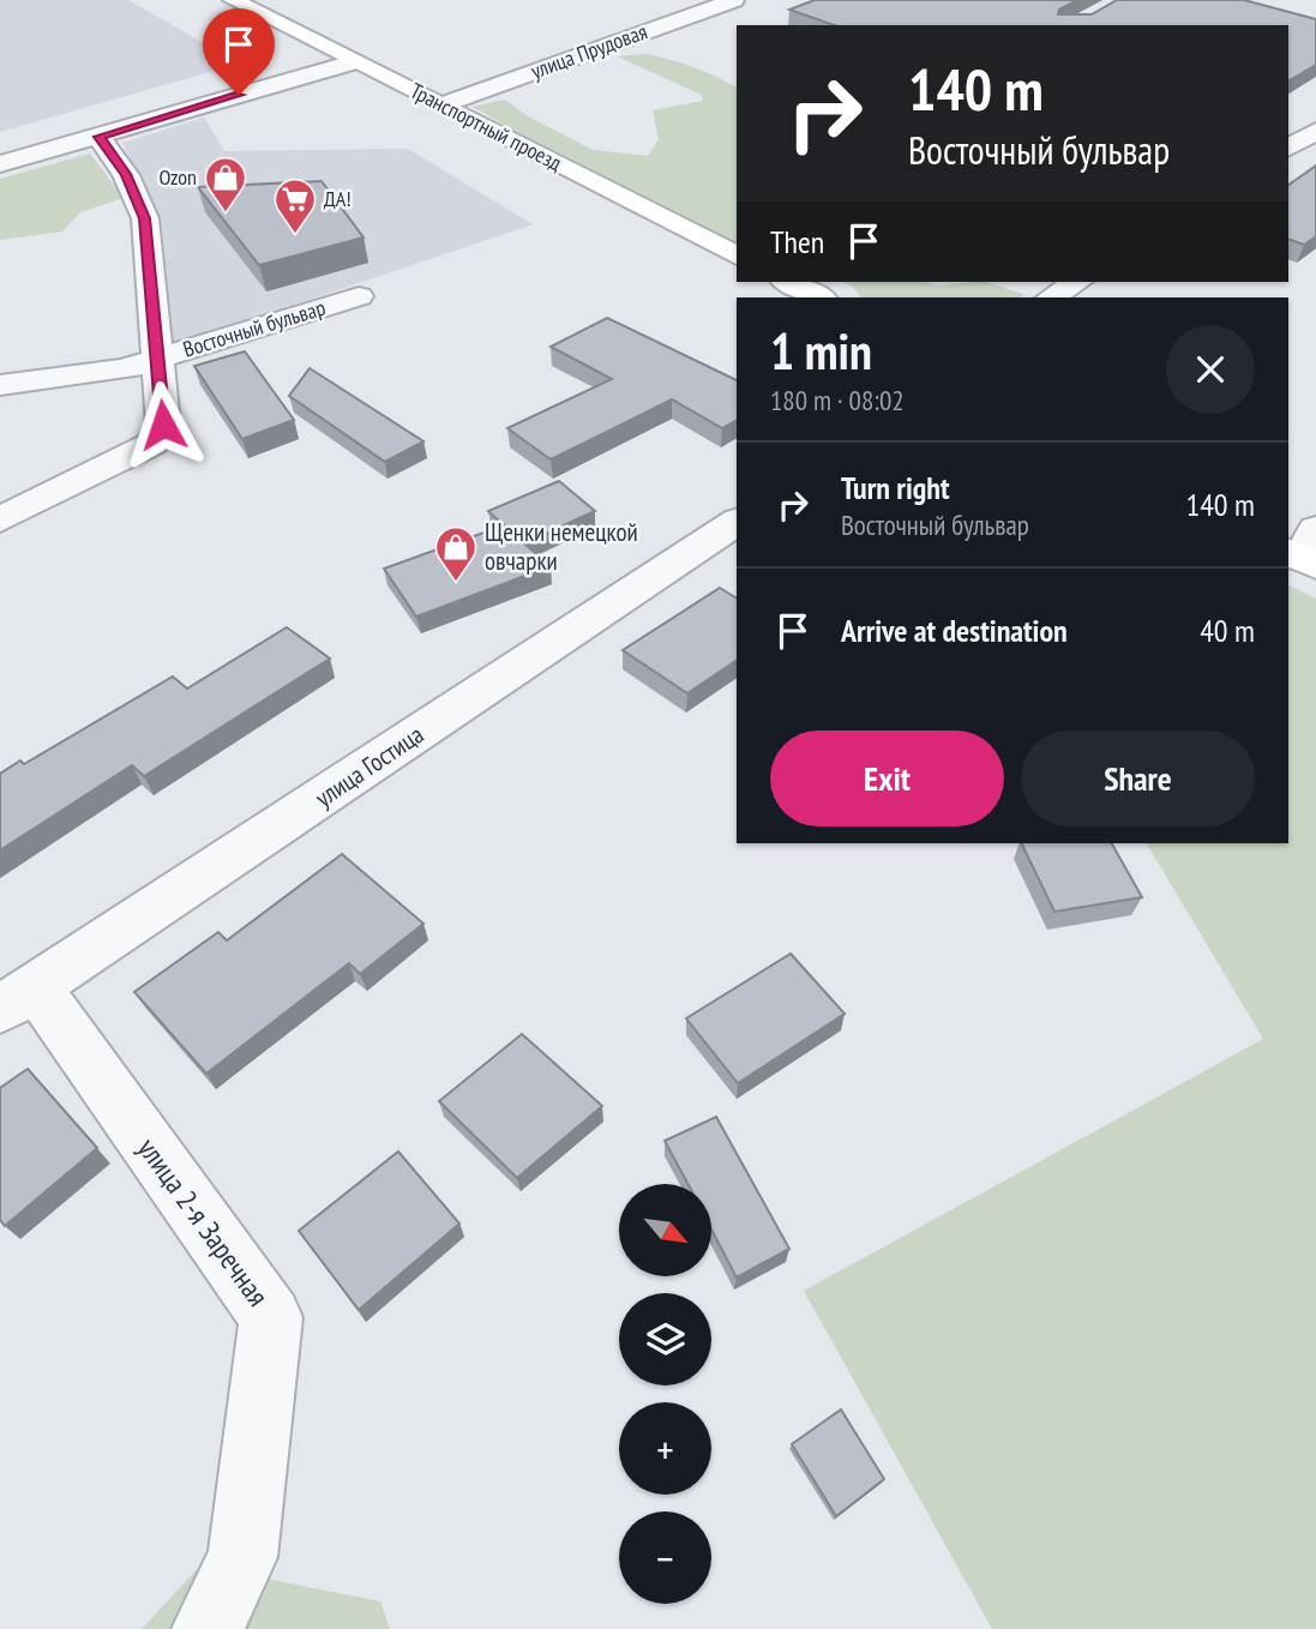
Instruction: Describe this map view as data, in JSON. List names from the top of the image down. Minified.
{"streets":{"main road":["Транспортный проезд"],"street":["улица Прудовая","Восточный бульвар","улица Гостица","улица 2-я Заречная"]},"crossings":[["улица Прудовая","Транспортный проезд"],["улица Гостица","улица 2-я Заречная"]],"places":{"shop":["Ozon","Щенки немецкой овчарки"],"supermarket":["ДА!"]},"north":"bottom right","page":{"turn":["140 m","Восточный бульвар"],"then":"Then","heading":["1 min","180 m · 08:02"],"list":[{"name":"Turn right","note":"Восточный бульвар","value":"140 m"},{"name":"Arrive at destination","value":"40 m"}],"buttons":["Exit","Share"],"map_buttons":["+","−"]}}
